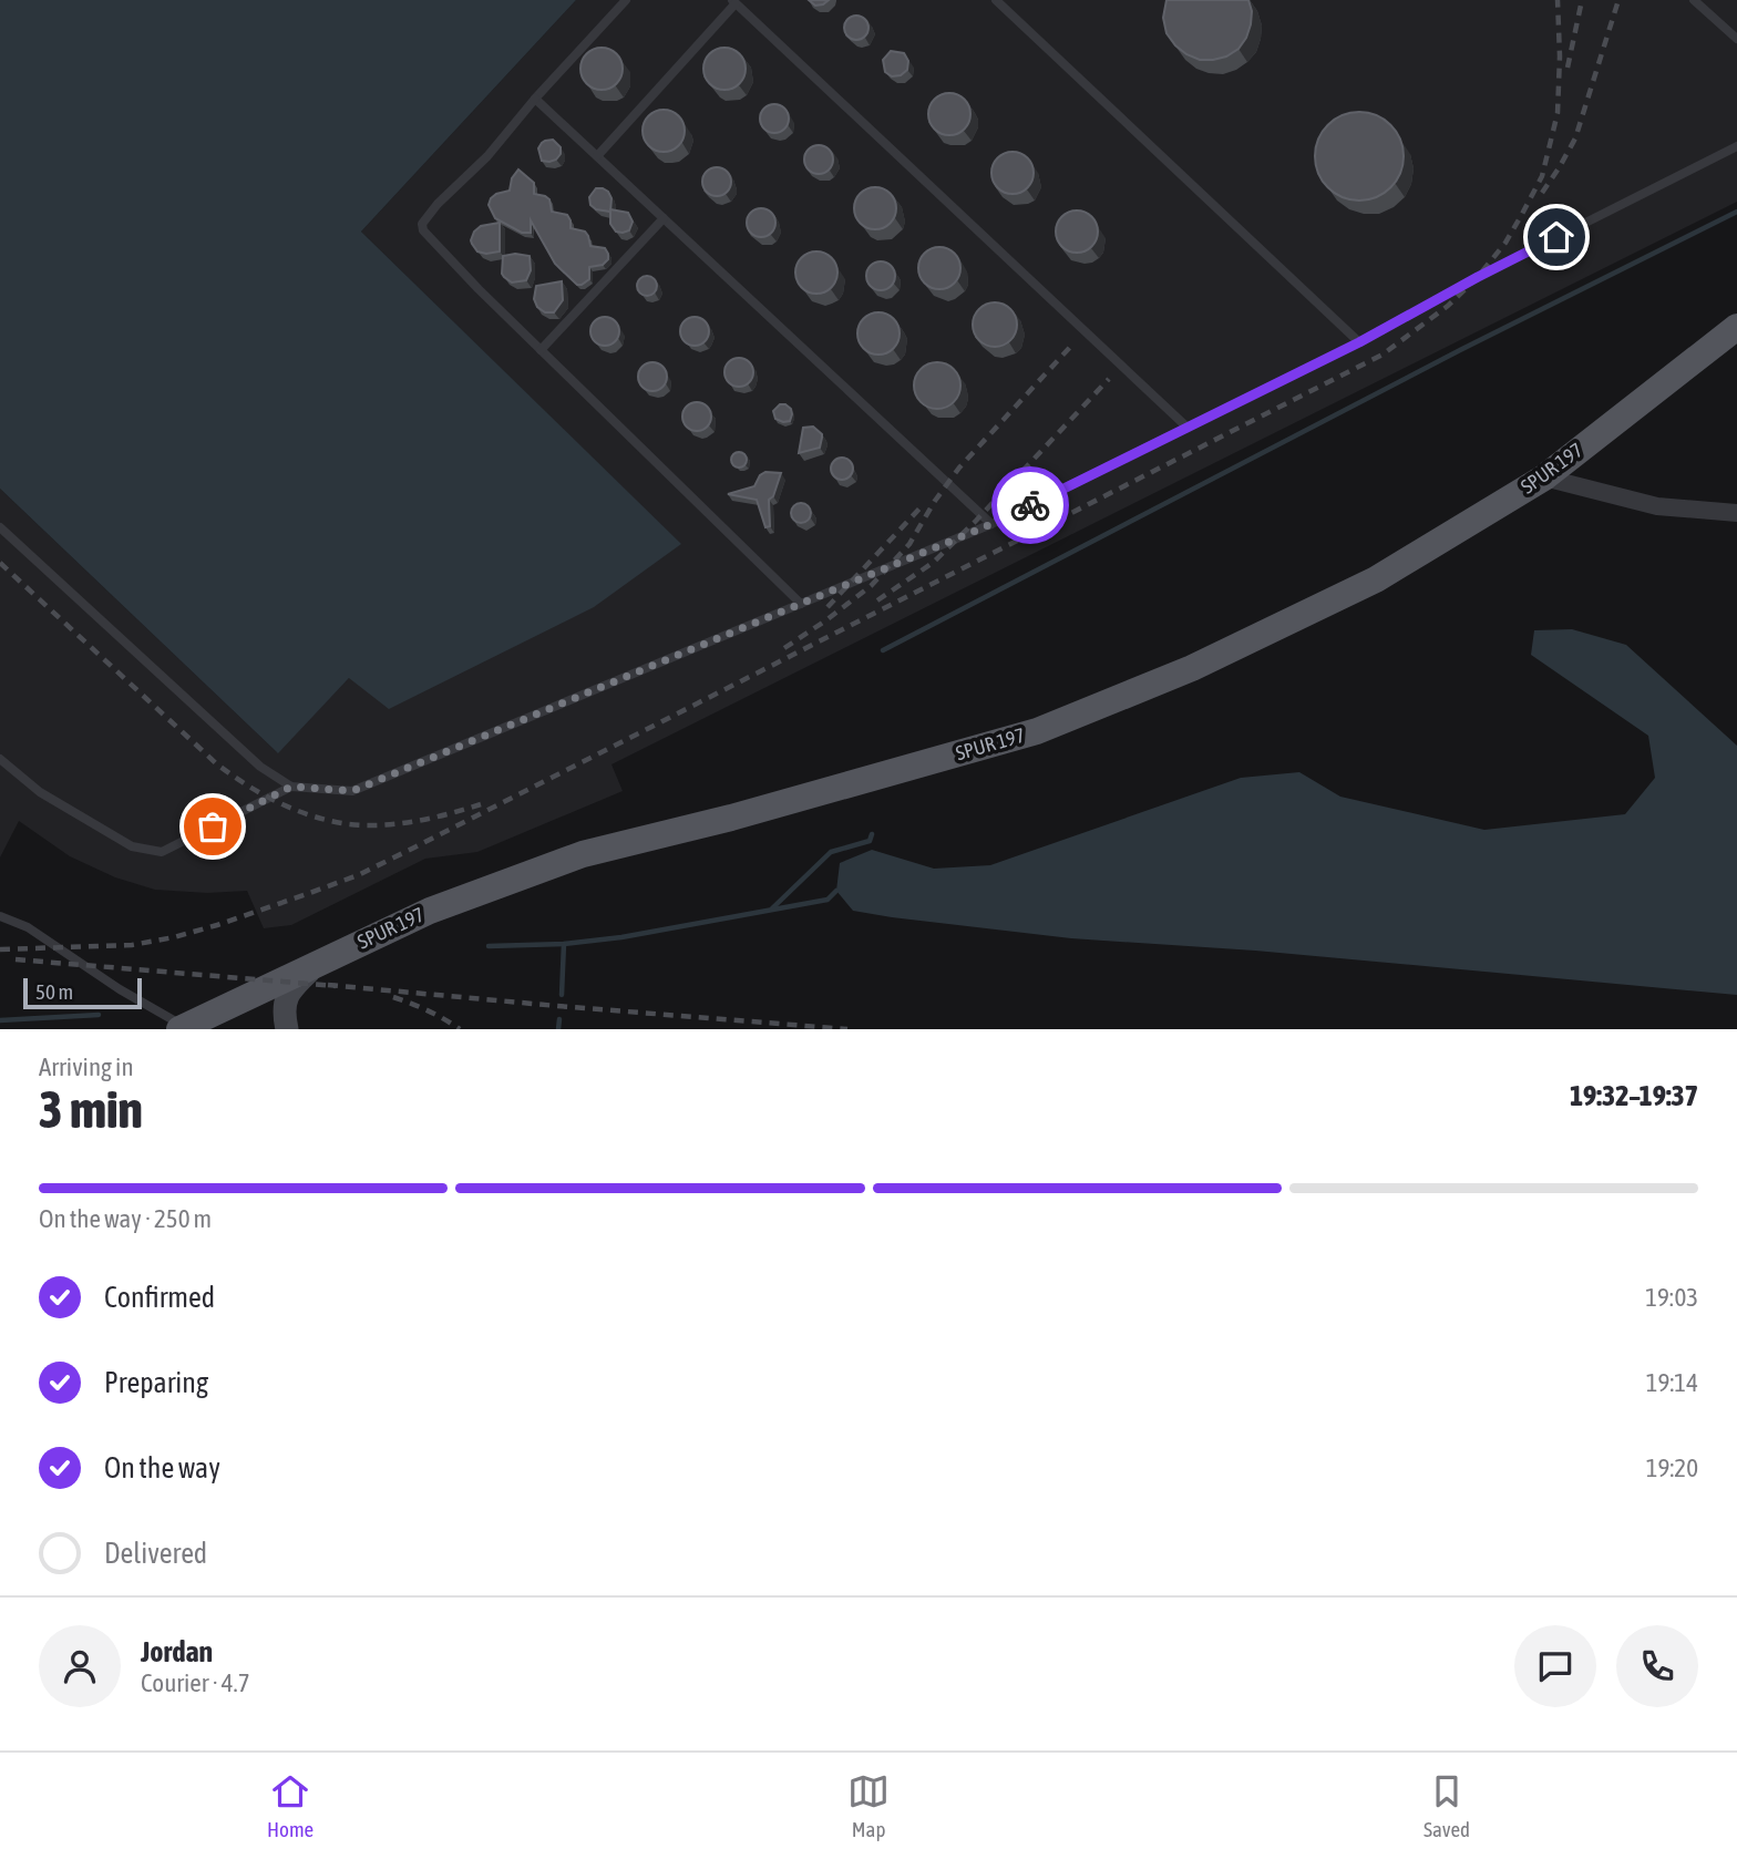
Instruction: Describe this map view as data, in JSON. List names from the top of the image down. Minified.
{"streets":{"main road":["SPUR 197"]},"scale_bar":"50 m","page":{"scale":"50 m","heading":["3 min","Arriving in","19:32–19:37"],"panel":["Jordan","Courier · 4.7"],"bar":"On the way · 250 m","list":[["Confirmed","19:03"],["Preparing","19:14"],["On the way","19:20"],"Delivered"],"tabs":["Home","Map","Saved"]}}
